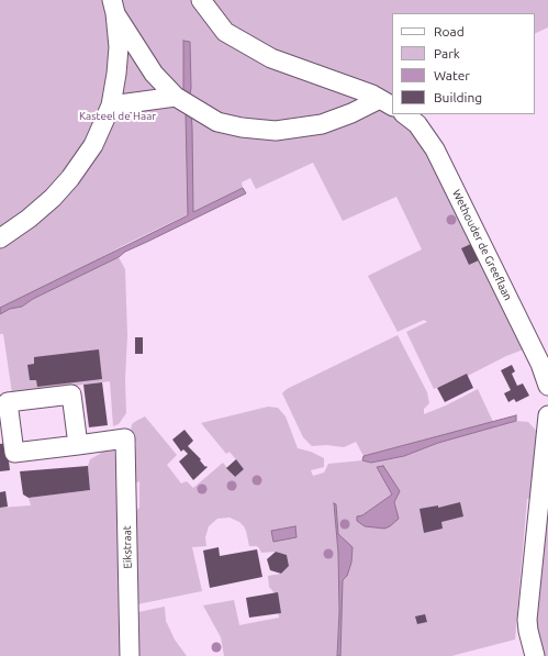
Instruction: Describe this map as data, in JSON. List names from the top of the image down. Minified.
{"streets":{"street":["Wethouder de Greeflaan","Eikstraat"]},"parks":["Kasteel de Haar"],"legend":["Road","Park","Water","Building"]}
